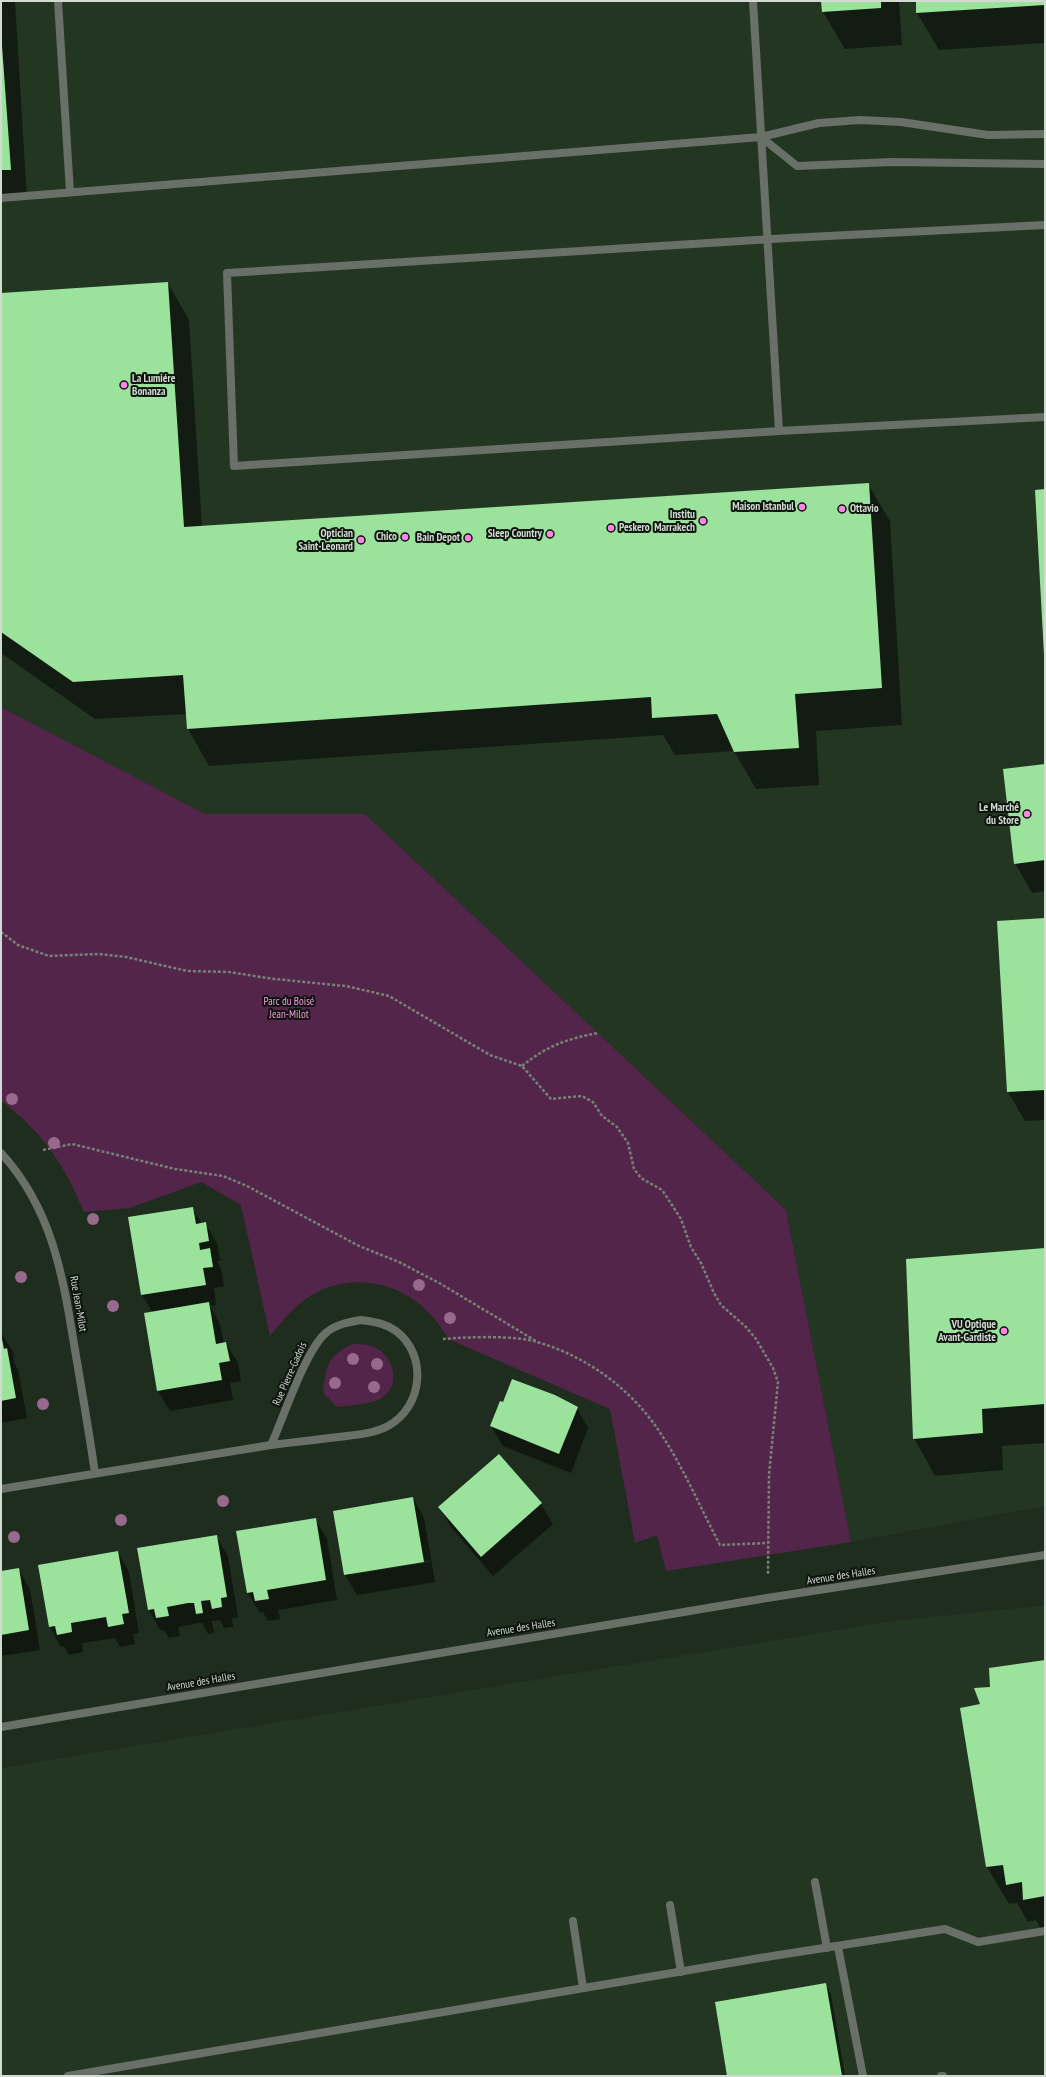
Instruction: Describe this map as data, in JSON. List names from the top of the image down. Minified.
{"streets":{"street":["Rue Jean-Milot","Rue Pierre-Gadois","Avenue des Halles"]},"crossings":[["Rue Jean-Milot","Rue Pierre-Gadois"]],"parks":["Parc du Boisé Jean-Milot"],"places":["La Lumiére Bonanza","Maison Istanbul","Ottavio","Institu Marrakech","Peskero","Sleep Country","Chico","Bain Depot","Optician Saint-Leonard","Le Marché du Store","VU Optique Avant-Gardiste"]}
